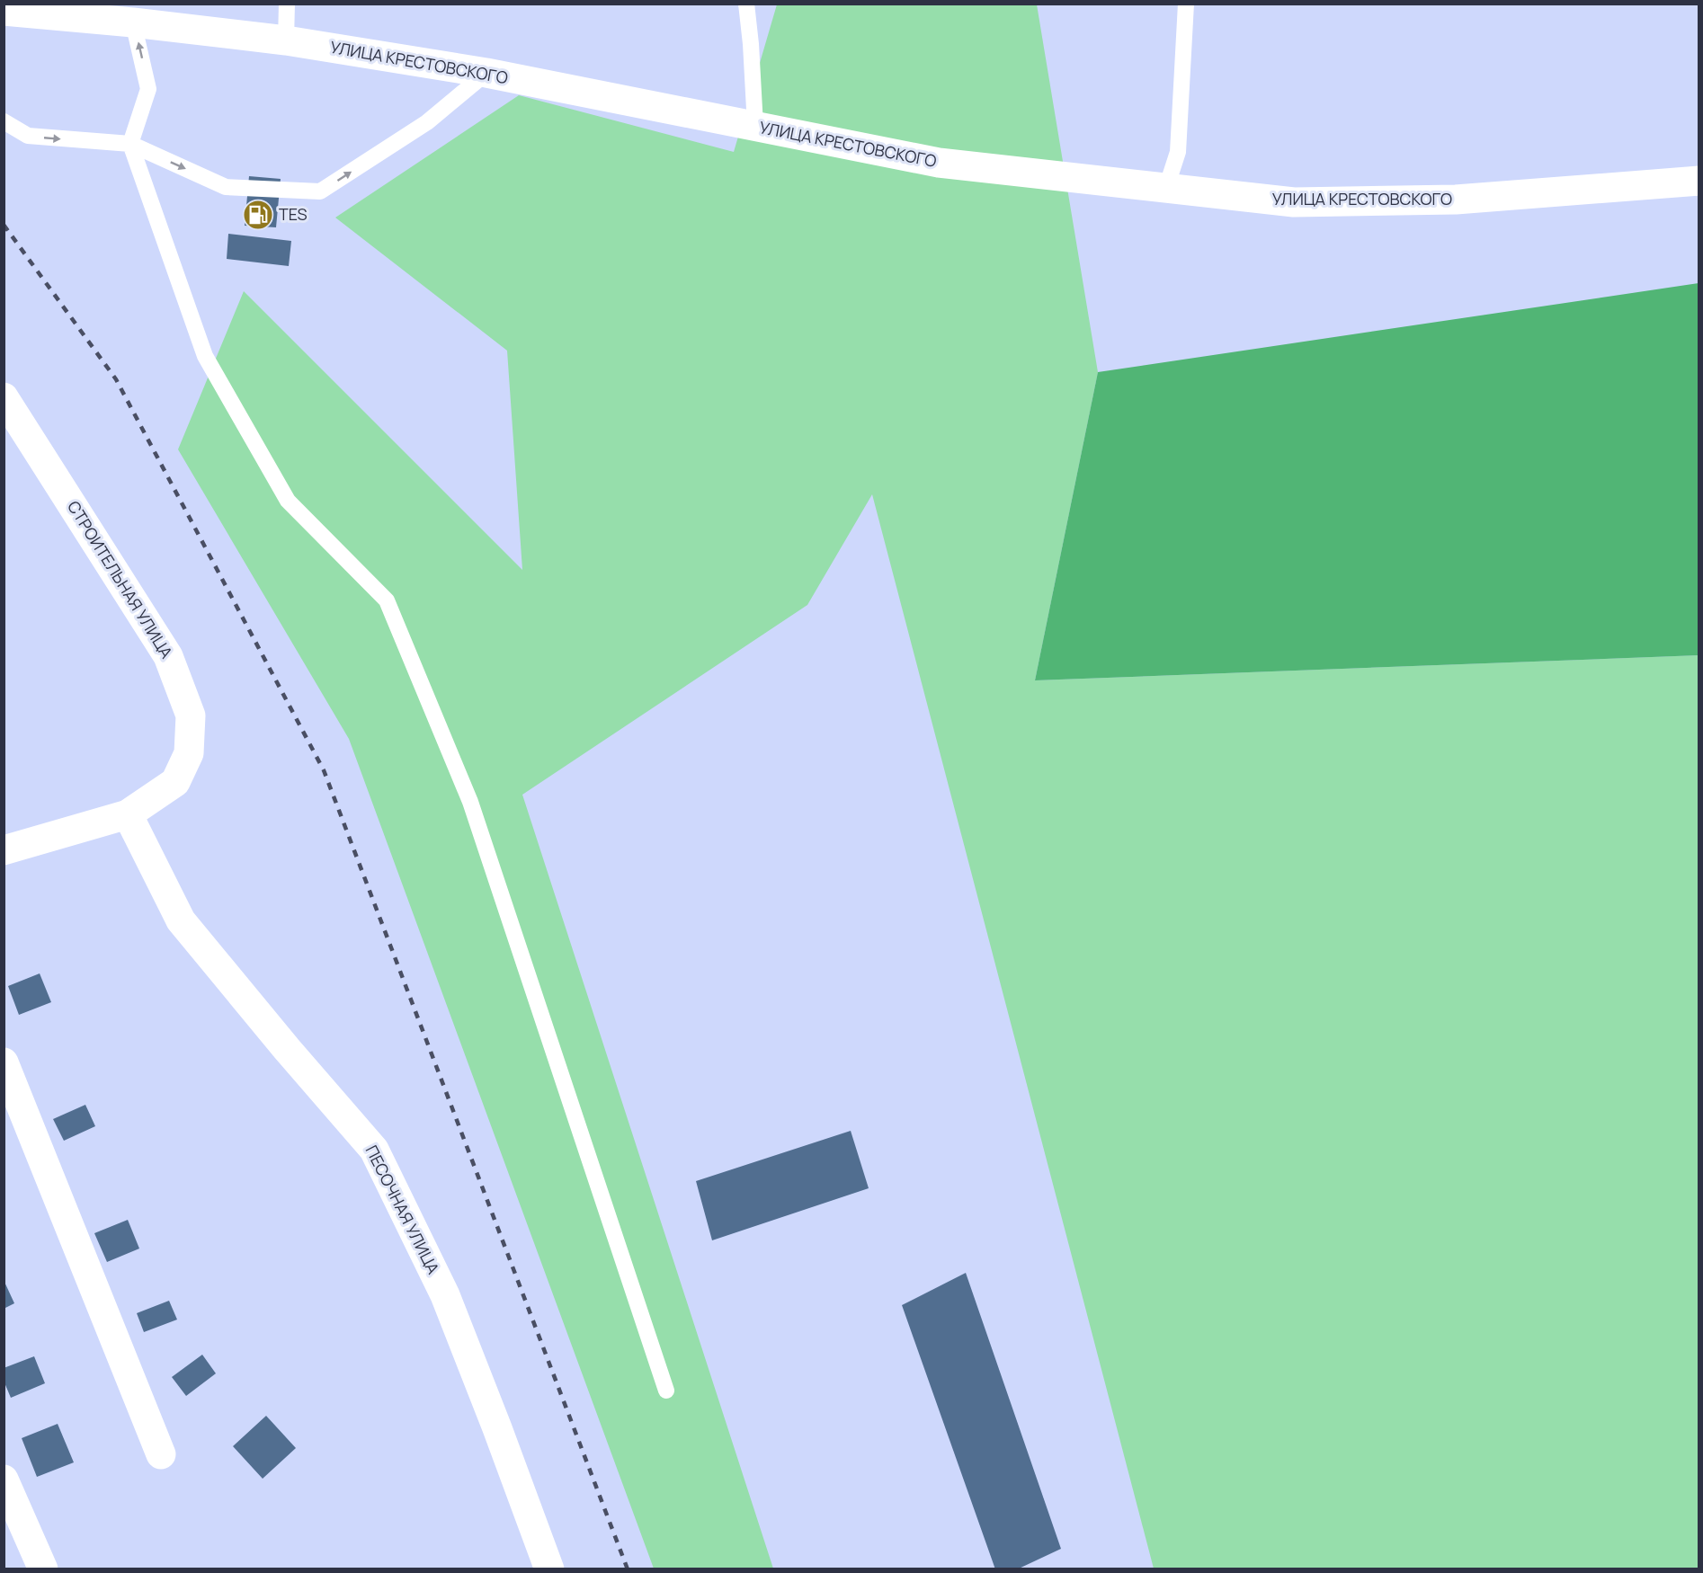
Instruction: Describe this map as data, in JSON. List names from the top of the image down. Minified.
{"streets":{"street":["УЛИЦА КРЕСТОВСКОГО","СТРОИТЕЛЬНАЯ УЛИЦА","ПЕСОЧНАЯ УЛИЦА"]},"crossings":[["СТРОИТЕЛЬНАЯ УЛИЦА","ПЕСОЧНАЯ УЛИЦА"]],"places":{"fuel station":["TES"]}}
